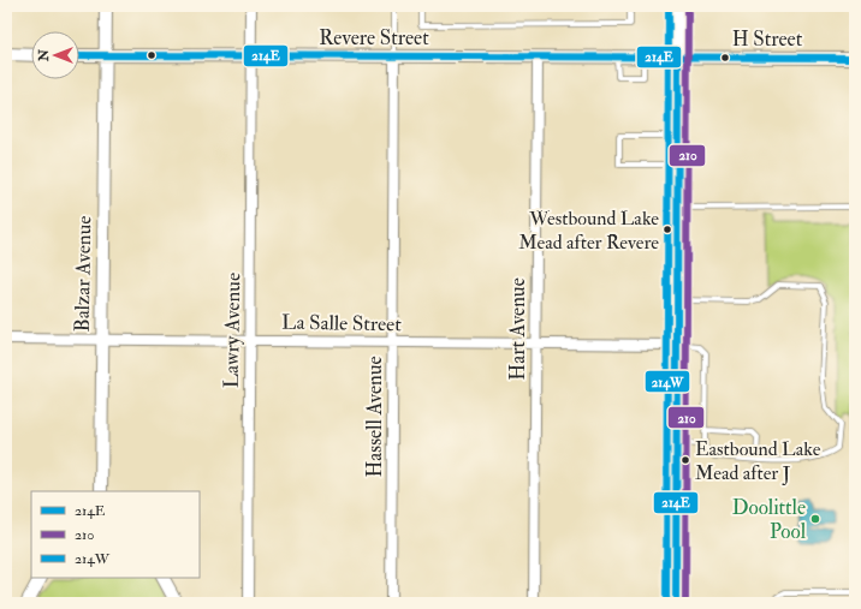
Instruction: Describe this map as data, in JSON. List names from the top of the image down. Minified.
{"streets":{"street":["Revere Street","H Street","Balzar Avenue","La Salle Street","Hart Avenue","Lawry Avenue","Hassell Avenue"]},"crossings":[["Revere Street","H Street"],["Revere Street","Balzar Avenue"],["Revere Street","Hart Avenue"],["Revere Street","Lawry Avenue"],["Revere Street","Hassell Avenue"],["Balzar Avenue","La Salle Street"],["La Salle Street","Hart Avenue"],["La Salle Street","Lawry Avenue"],["La Salle Street","Hassell Avenue"]],"places":["Westbound Lake Mead after Revere","Eastbound Lake Mead after J","Doolittle Pool"],"lines":["transit line 210","transit line 214W","transit line 214E"],"legend":["214E","210","214W"],"north":"left"}
